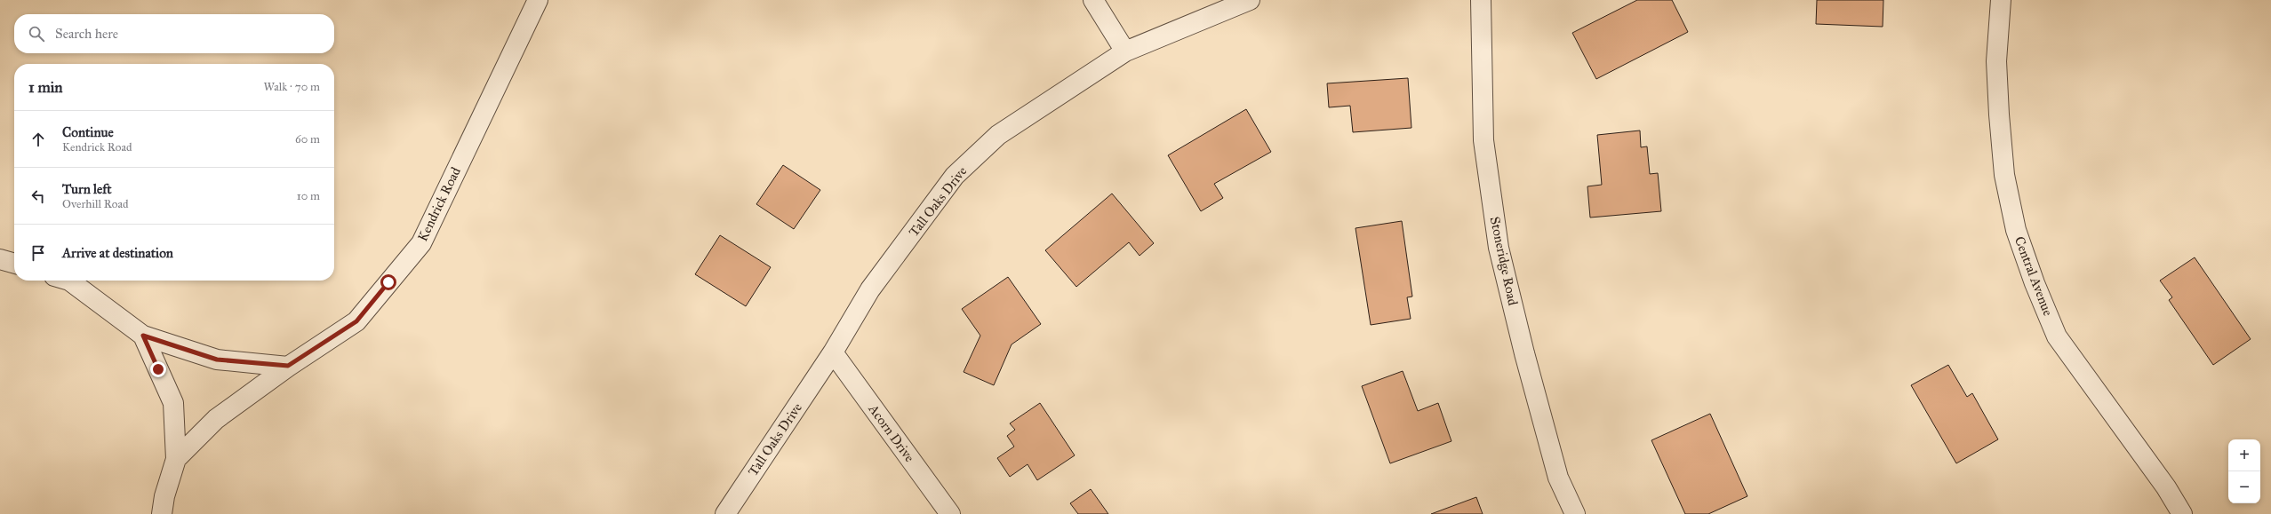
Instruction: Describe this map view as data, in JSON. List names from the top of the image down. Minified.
{"streets":{"street":["Tall Oaks Drive","Kendrick Road","Stoneridge Road","Central Avenue","Acorn Drive"]},"crossings":[["Tall Oaks Drive","Acorn Drive"]],"page":{"search":"Search here","heading":["1 min","Walk · 70 m"],"list":[["Continue","Kendrick Road","60 m"],["Turn left","Overhill Road","10 m"],"Arrive at destination"],"map_buttons":["+","−"]}}
